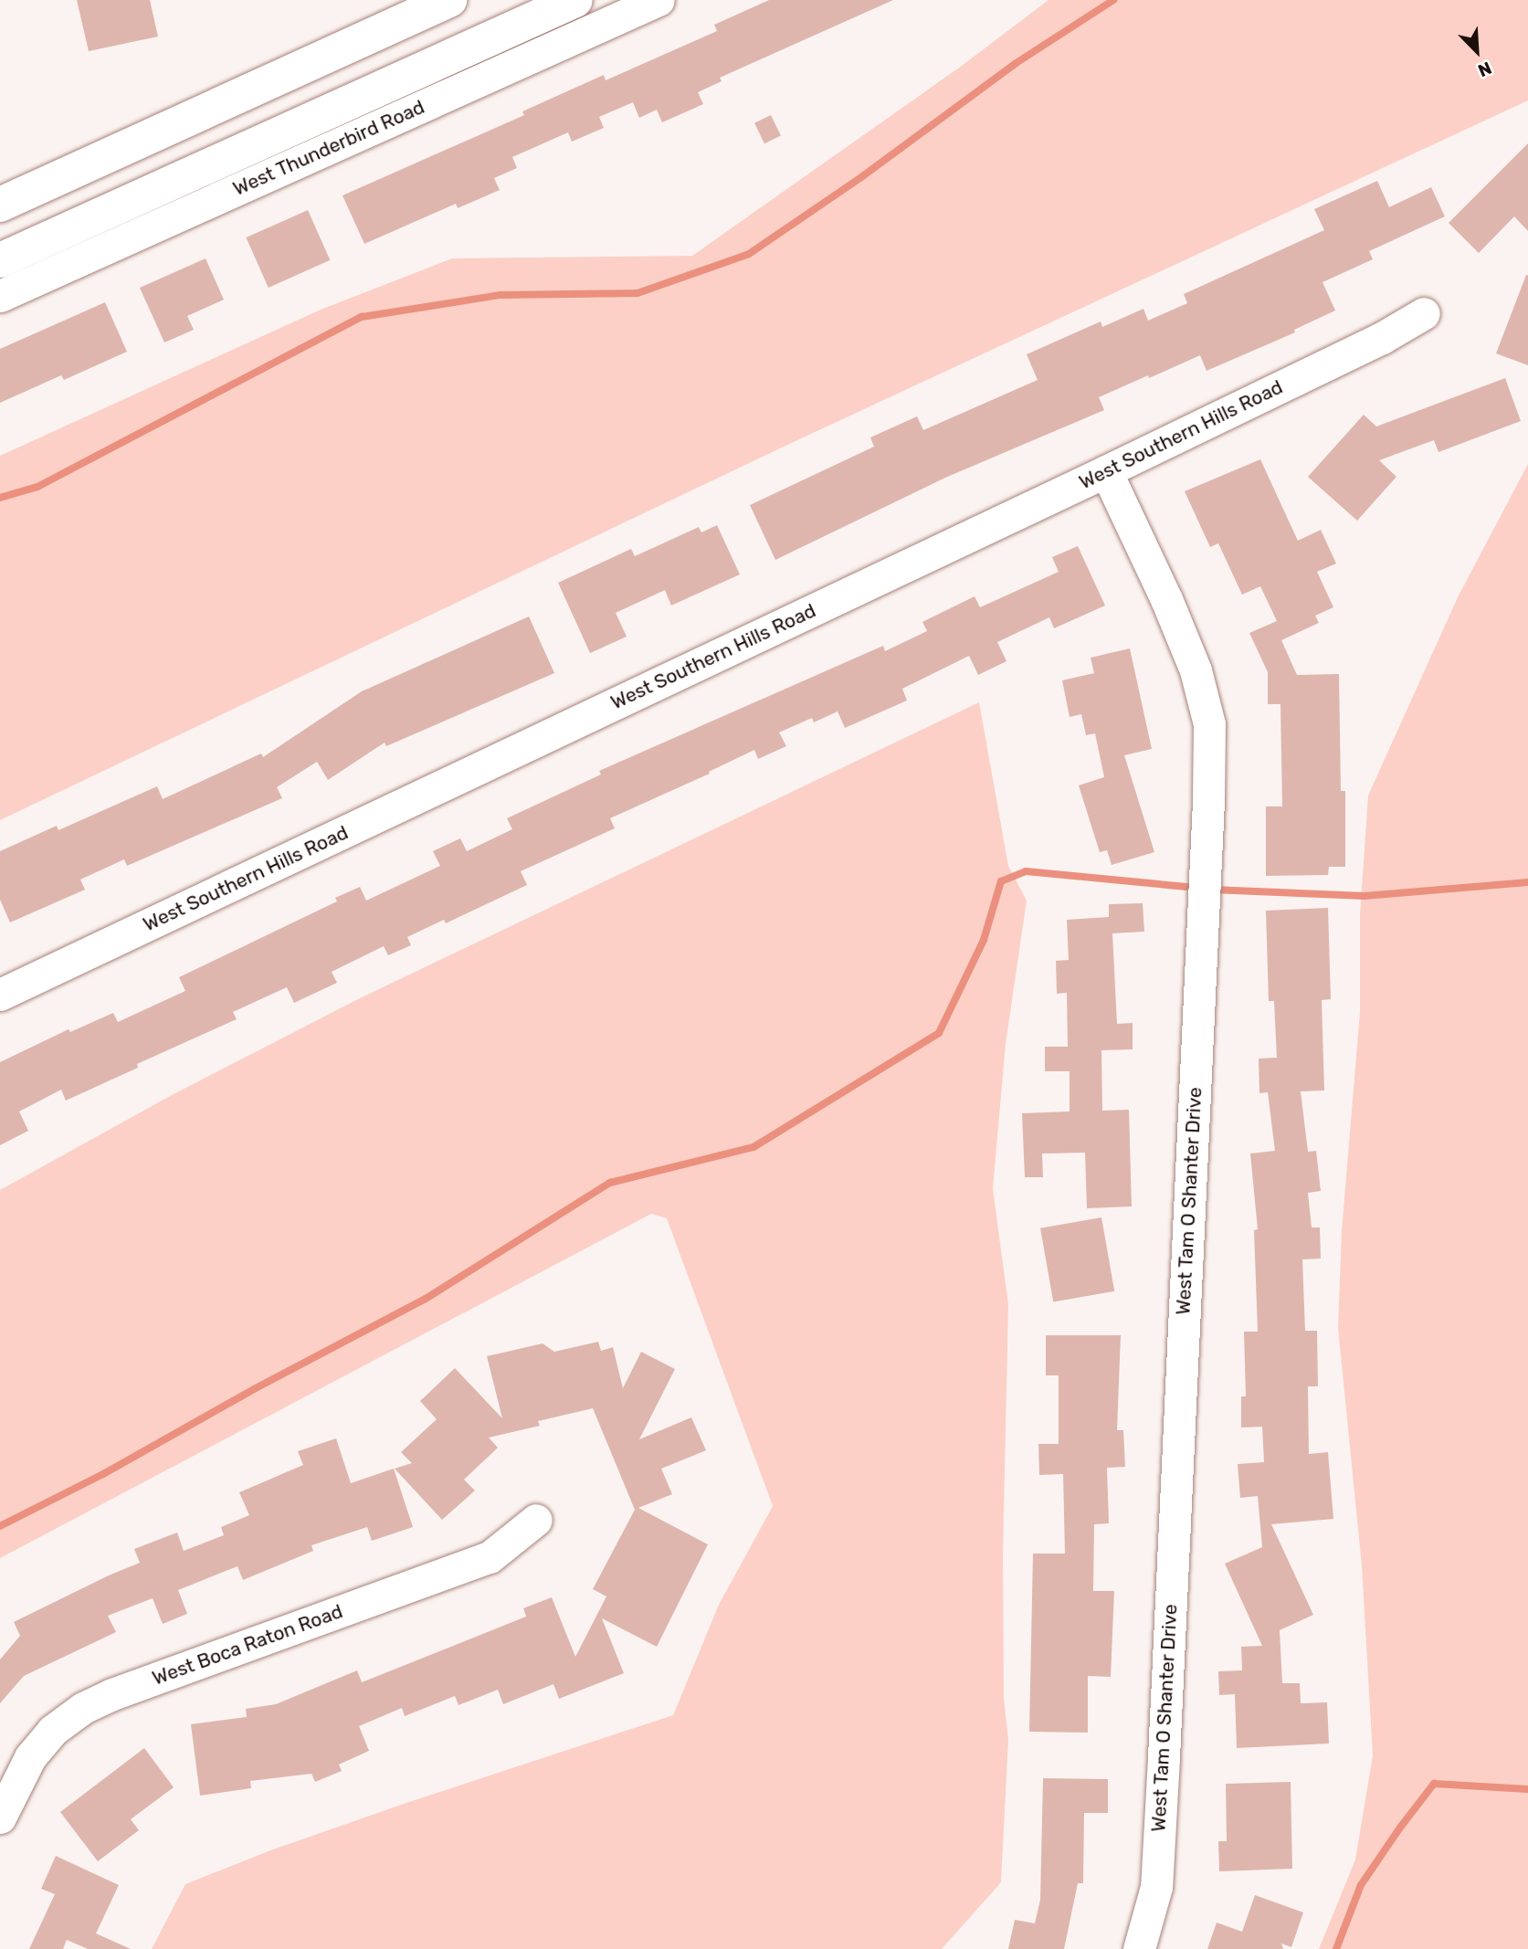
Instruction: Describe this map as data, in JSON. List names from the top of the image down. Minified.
{"streets":{"main road":["West Thunderbird Road"],"street":["West Southern Hills Road","West Tam O Shanter Drive","West Boca Raton Road"]},"crossings":[["West Southern Hills Road","West Tam O Shanter Drive"]],"north":"bottom right"}
